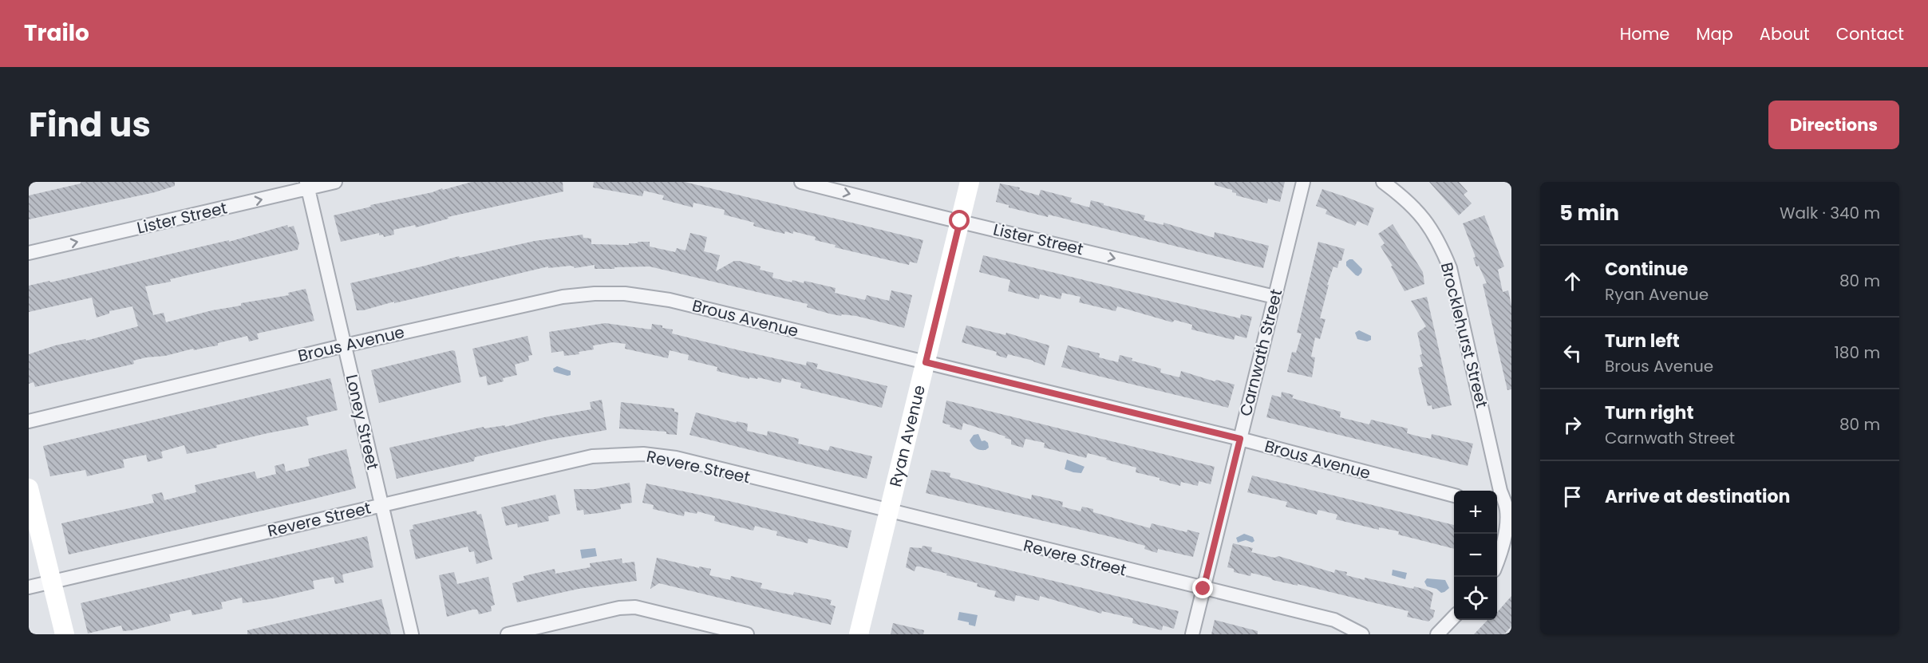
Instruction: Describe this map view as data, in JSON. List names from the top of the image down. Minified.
{"streets":{"street":["Lister Street","Brous Avenue","Brocklehurst Street","Carnwath Street","Loney Street","Ryan Avenue","Revere Street"]},"crossings":[["Lister Street","Carnwath Street"],["Lister Street","Loney Street"],["Lister Street","Ryan Avenue"],["Brous Avenue","Carnwath Street"],["Brous Avenue","Loney Street"],["Brous Avenue","Ryan Avenue"],["Carnwath Street","Revere Street"],["Loney Street","Revere Street"],["Ryan Avenue","Revere Street"]],"one_way":["Lister Street"],"page":{"header":"Trailo","nav":["Home","Map","About","Contact"],"title":"Find us","buttons":"Directions","heading":["5 min","Walk · 340 m"],"list":[["Continue","Ryan Avenue","80 m"],["Turn left","Brous Avenue","180 m"],["Turn right","Carnwath Street","80 m"],"Arrive at destination"],"map_buttons":["+","−"]}}
